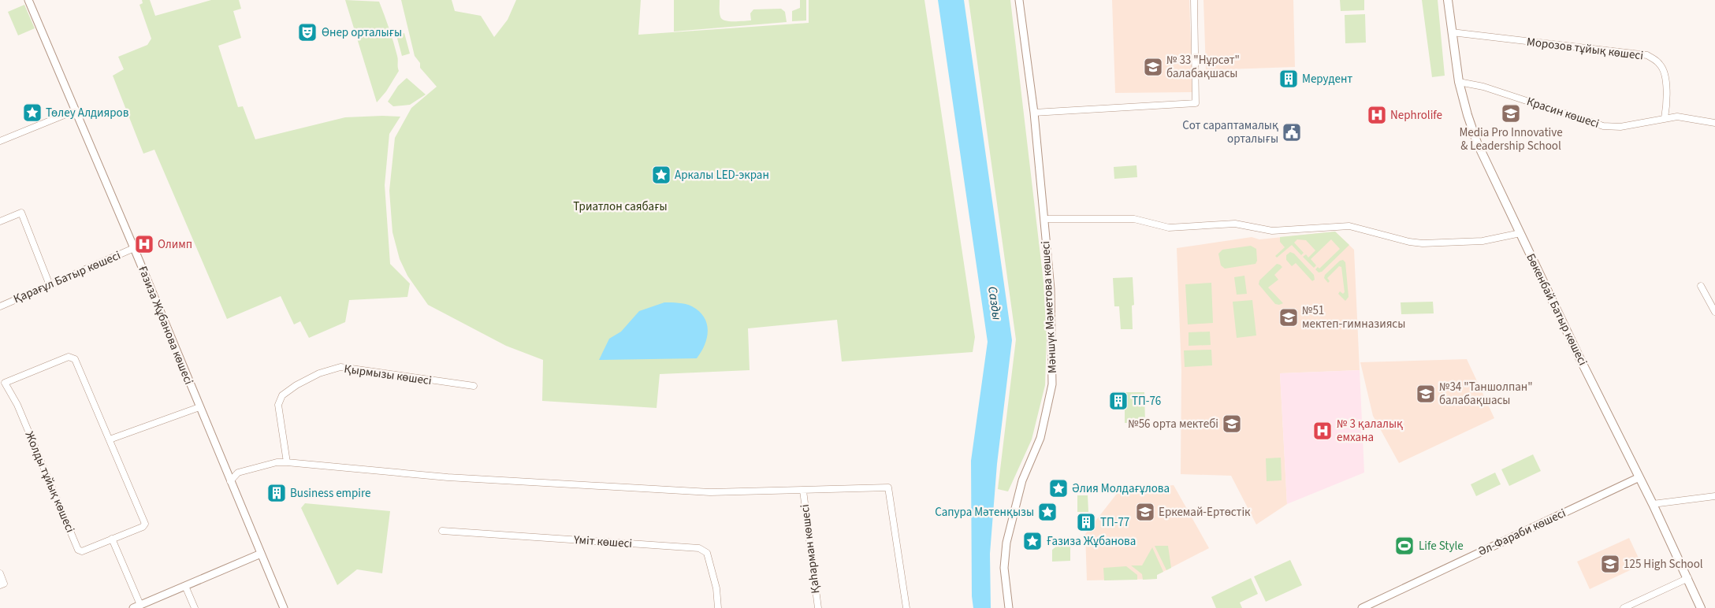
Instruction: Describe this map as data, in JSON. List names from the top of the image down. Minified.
{"streets":{"main road":["Бөкенбай Батыр көшесі"],"street":["Морозов тұйық көшесі","Красин көшесі","Қарағұл Батыр көшесі","Мәншүк Мәметова көшесі","Ғазиза Жұбанова көшесі","Қырмызы көшесі","Жолды тұйық көшесі","Әл-Фараби көшесі","Үміт көшесі","Қаһарман көшесі"]},"crossings":[["Морозов тұйық көшесі","Красин көшесі"],["Морозов тұйық көшесі","Бөкенбай Батыр көшесі"],["Красин көшесі","Бөкенбай Батыр көшесі"],["Қарағұл Батыр көшесі","Ғазиза Жұбанова көшесі"],["Бөкенбай Батыр көшесі","Әл-Фараби көшесі"]],"water":["Сазды"],"parks":["Триатлон саябағы"],"places":{"theatre":["Өнер орталығы"],"school or university":["№ 33 \"Нұрсәт\" балабақшасы","Media Pro Innovative & Leadership School","№51 мектеп-гимназиясы","№34 \"Таншолпан\" балабақшасы","№56 орта мектебі","Еркемай-Ертөстік","125 High School"],"building":["Мерудент","ТП-76","Business empire","ТП-77"],"place":["Төлеу Алдияров","Аркалы LED-экран","Әлия Молдағұлова","Сапура Мәтенқызы","Ғазиза Жұбанова"],"hospital":["Nephrolife","Олимп","№ 3 қалалық емхана"],"public building":["Сот сараптамалық орталығы"],"sports":["Life Style"]}}
